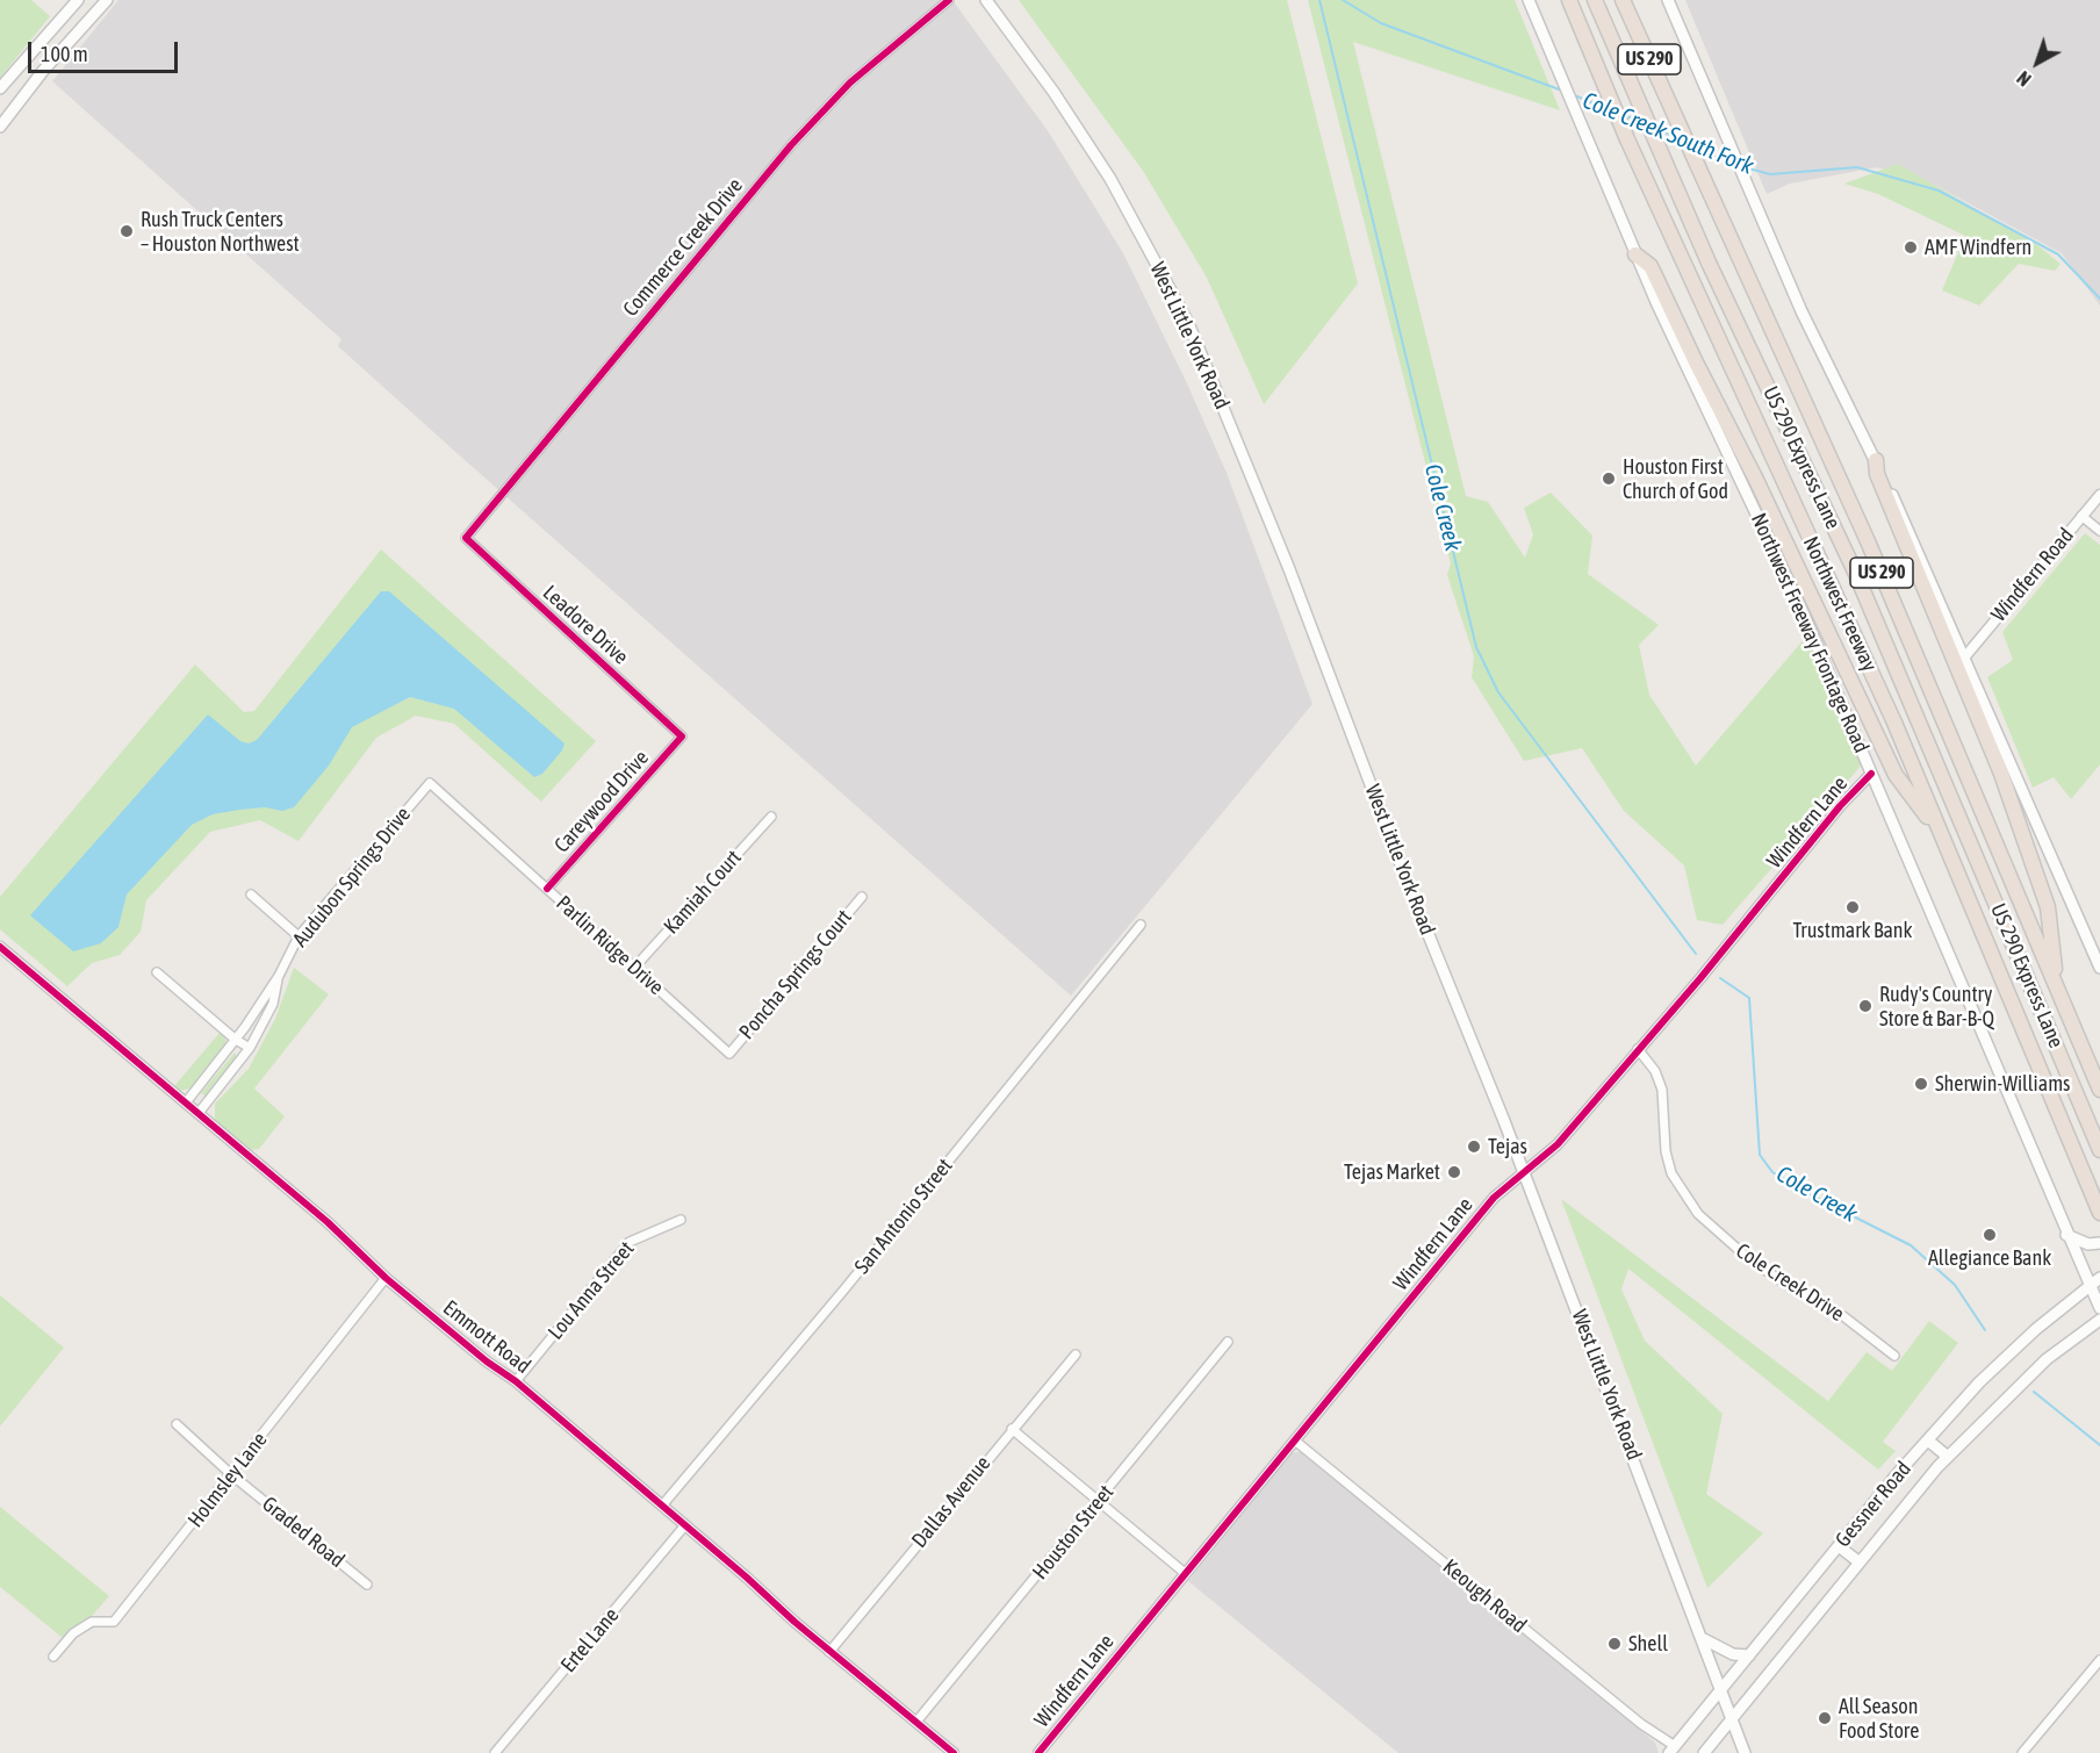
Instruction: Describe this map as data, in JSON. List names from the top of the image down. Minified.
{"streets":{"highway":["US 290","US 290 Express Lane","Northwest Freeway"],"main road":["West Little York Road","Northwest Freeway Frontage Road","Gessner Road"],"street":["Commerce Creek Drive","Windfern Road","Leadore Drive","Careywood Drive","Windfern Lane","Audubon Springs Drive","Kamiah Court","Parlin Ridge Drive","Poncha Springs Court","San Antonio Street","Cole Creek Drive","Lou Anna Street","Emmott Road","Holmsley Lane","Dallas Avenue","Graded Road","Houston Street","Keough Road","Ertel Lane"]},"crossings":[["Commerce Creek Drive","Leadore Drive"],["West Little York Road","Windfern Lane"],["West Little York Road","Gessner Road"],["Leadore Drive","Careywood Drive"],["Northwest Freeway Frontage Road","Windfern Lane"],["Northwest Freeway Frontage Road","Gessner Road"],["Careywood Drive","Parlin Ridge Drive"],["Windfern Lane","Cole Creek Drive"],["Windfern Lane","Keough Road"],["Audubon Springs Drive","Parlin Ridge Drive"],["Audubon Springs Drive","Emmott Road"],["Kamiah Court","Parlin Ridge Drive"],["Parlin Ridge Drive","Poncha Springs Court"],["San Antonio Street","Emmott Road"],["Lou Anna Street","Emmott Road"],["Emmott Road","Holmsley Lane"],["Emmott Road","Dallas Avenue"],["Emmott Road","Houston Street"],["Emmott Road","Ertel Lane"],["Holmsley Lane","Graded Road"],["Gessner Road","Keough Road"]],"water":["Cole Creek South Fork","Cole Creek"],"places":["Rush Truck Centers – Houston Northwest","AMF Windfern","Houston First Church of God","Trustmark Bank","Rudy's Country Store & Bar-B-Q","Sherwin-Williams","Tejas","Tejas Market","Allegiance Bank","Shell","All Season Food Store"],"scale_bar":"100 m","north":"bottom left"}
